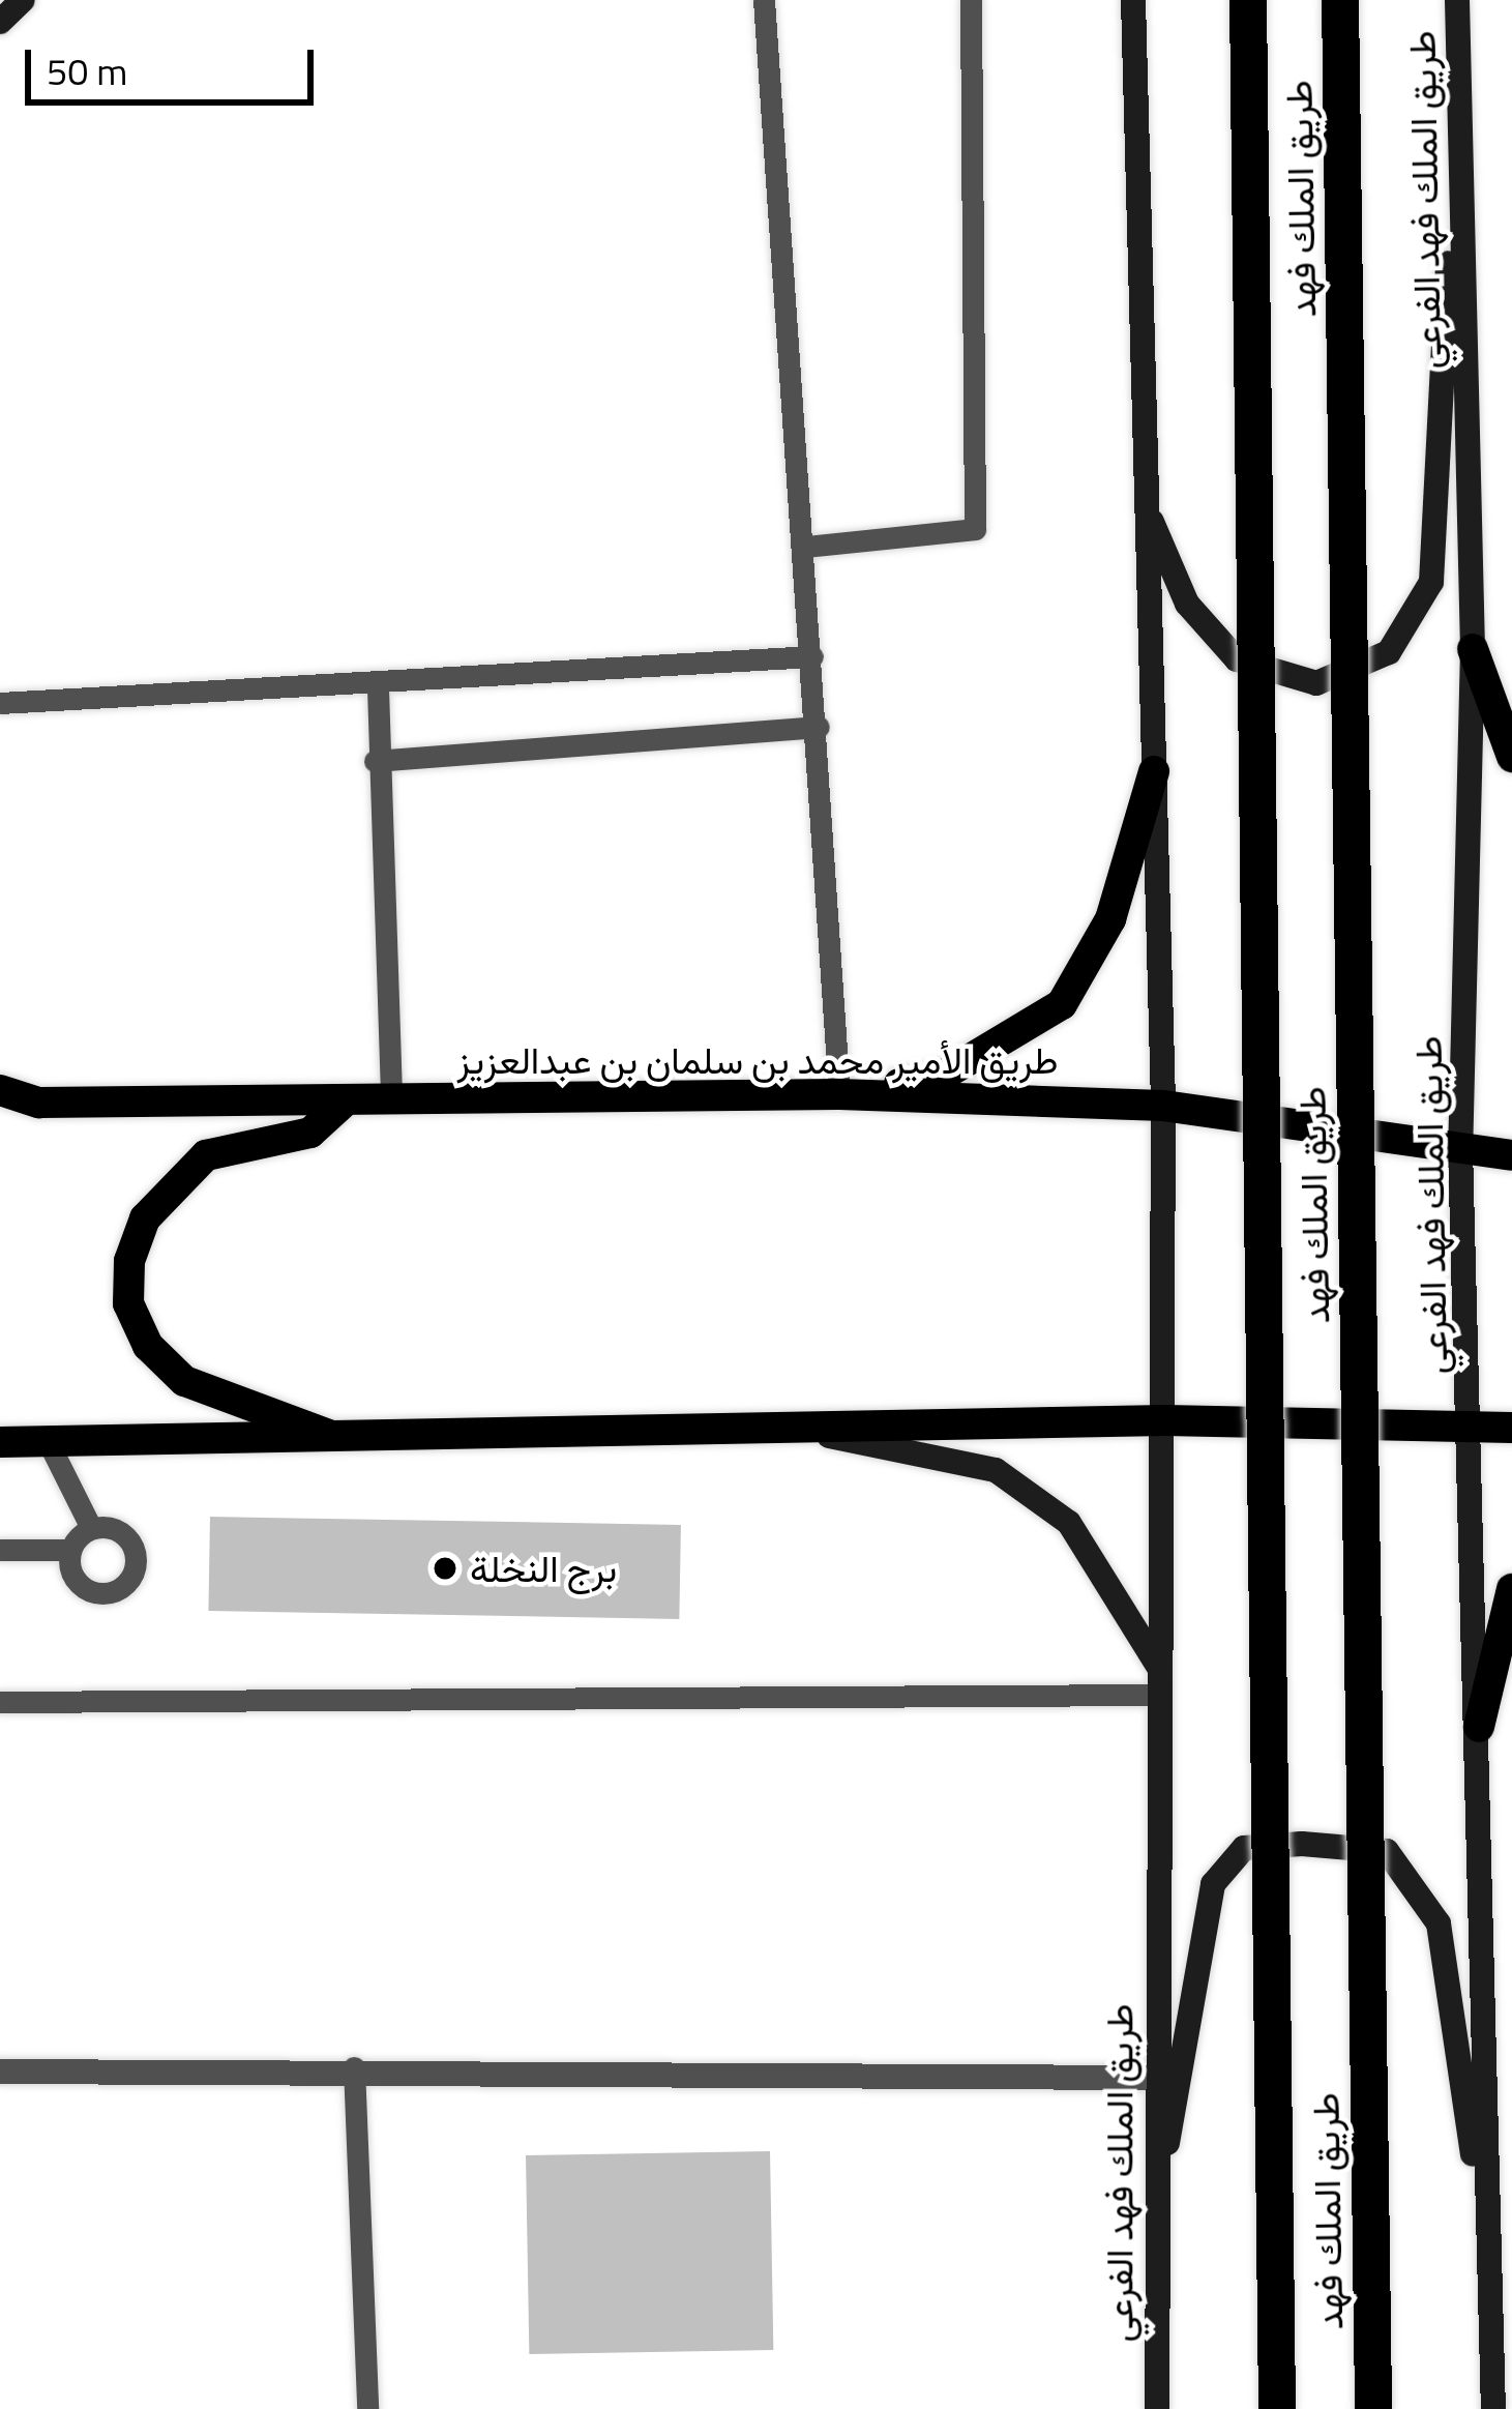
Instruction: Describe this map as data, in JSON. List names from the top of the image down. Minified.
{"streets":{"highway":["طريق الملك فهد"],"main road":["طريق الملك فهد الفرعي","طريق الأمير محمد بن سلمان بن عبدالعزيز"]},"crossings":[["طريق الملك فهد الفرعي","طريق الأمير محمد بن سلمان بن عبدالعزيز"]],"places":["برج النخلة"],"scale_bar":"50 m"}
